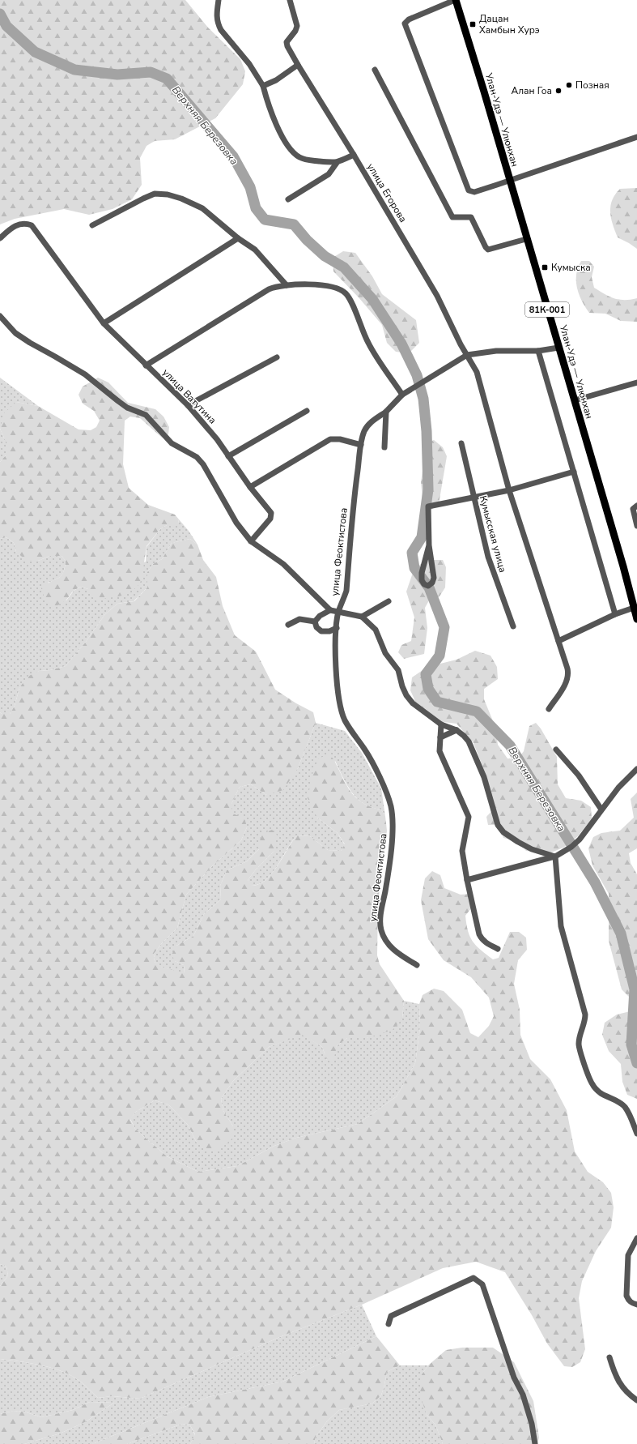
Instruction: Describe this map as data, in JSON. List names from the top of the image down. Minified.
{"streets":{"main road":["Улан-Удэ — Улюнхан","81К-001"],"street":["улица Егорова","улица Ватутина","Кумысская улица","улица Феоктистова"]},"crossings":[["Улан-Удэ — Улюнхан","улица Феоктистова"],["улица Егорова","улица Феоктистова"]],"water":["Верхняя Березовка"],"places":{"transit":["Дацан Хамбын Хурэ","Кумыска"],"other":["Позная","Алан Гоа"]}}
